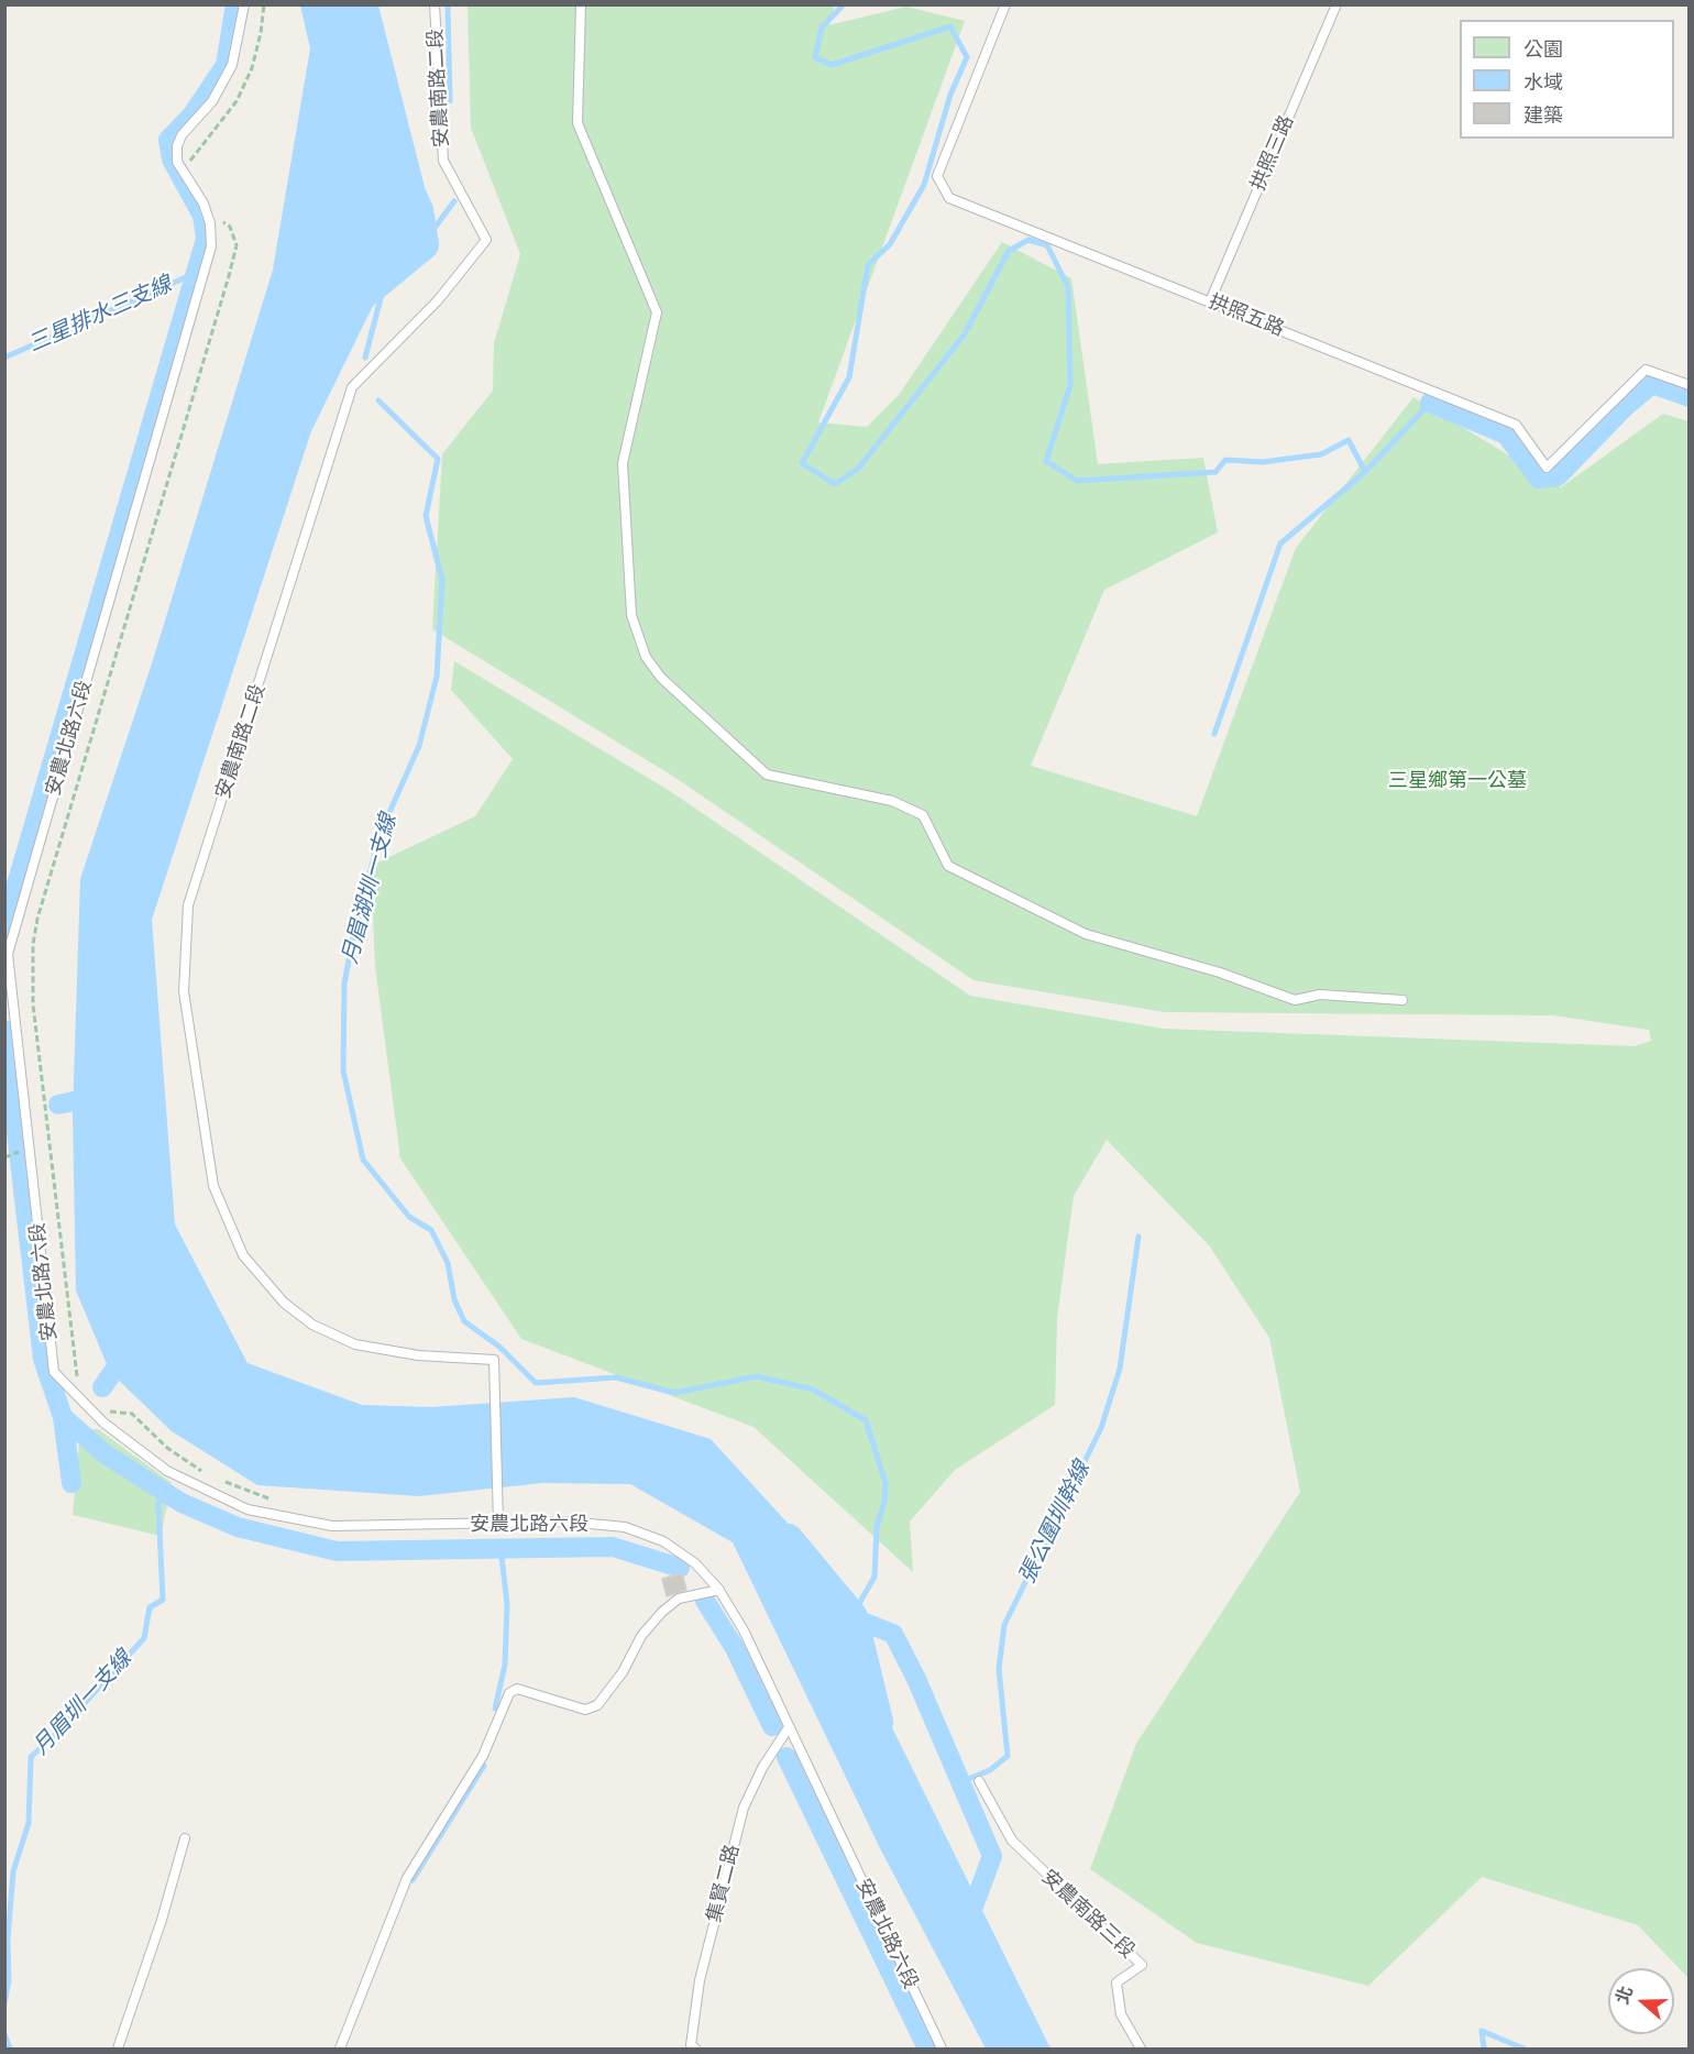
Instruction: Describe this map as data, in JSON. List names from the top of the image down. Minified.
{"streets":{"lane":["安農南路二段","拱照三路","拱照五路","安農北路六段","集賢二路","安農南路三段"]},"crossings":[["安農南路二段","安農北路六段"],["拱照三路","拱照五路"],["安農北路六段","集賢二路"]],"water":["三星排水三支線","月眉湖圳一支線","張公圍圳幹線","月眉圳一支線"],"parks":["三星鄉第一公墓"],"legend":["公園","水域","建築"],"north":"left"}
